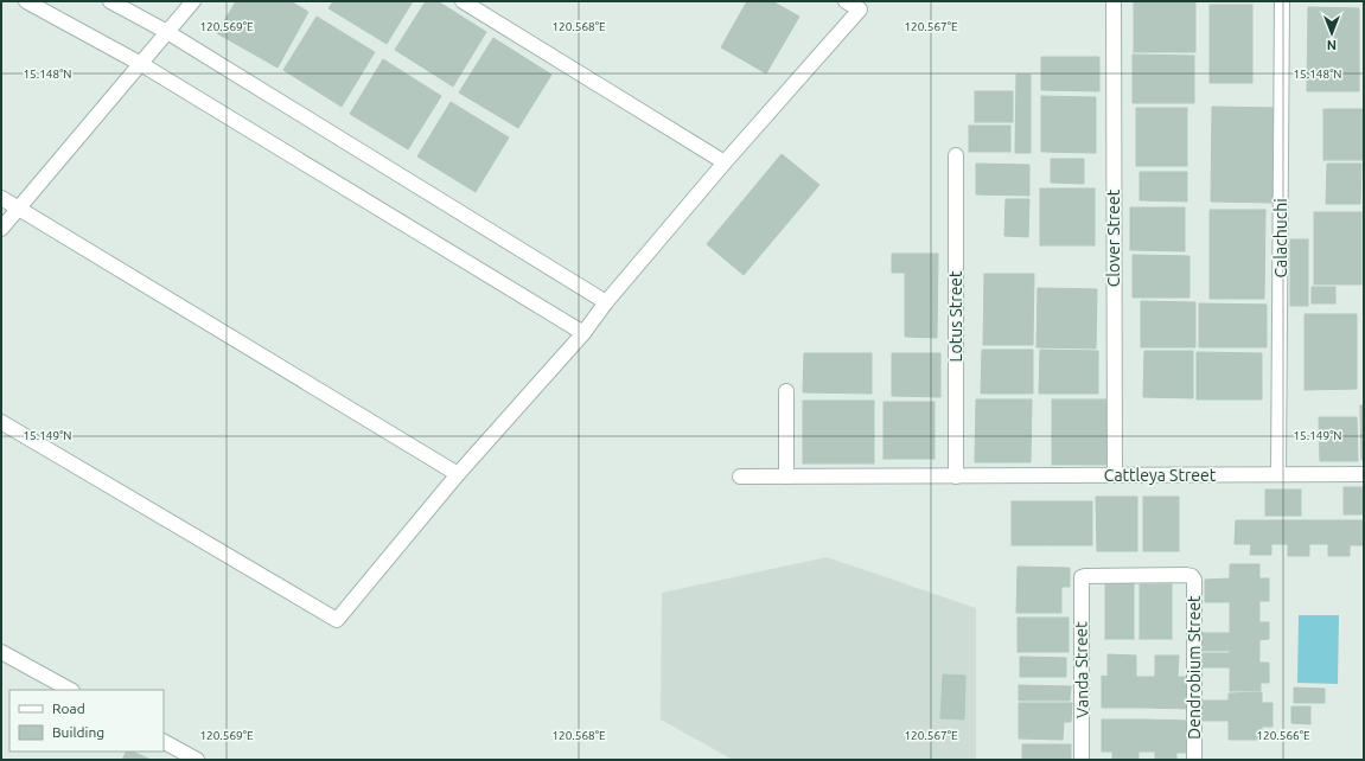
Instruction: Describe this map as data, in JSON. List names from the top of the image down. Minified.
{"streets":{"street":["Clover Street","Calachuchi","Lotus Street","Cattleya Street","Dendrobium Street","Vanda Street"]},"crossings":[["Clover Street","Cattleya Street"],["Calachuchi","Cattleya Street"],["Lotus Street","Cattleya Street"],["Dendrobium Street","Vanda Street"]],"legend":["Road","Building"],"north":"bottom","coordinates":["120.569°E","120.568°E","120.567°E","15.148°N","15.149°N","120.566°E"]}
